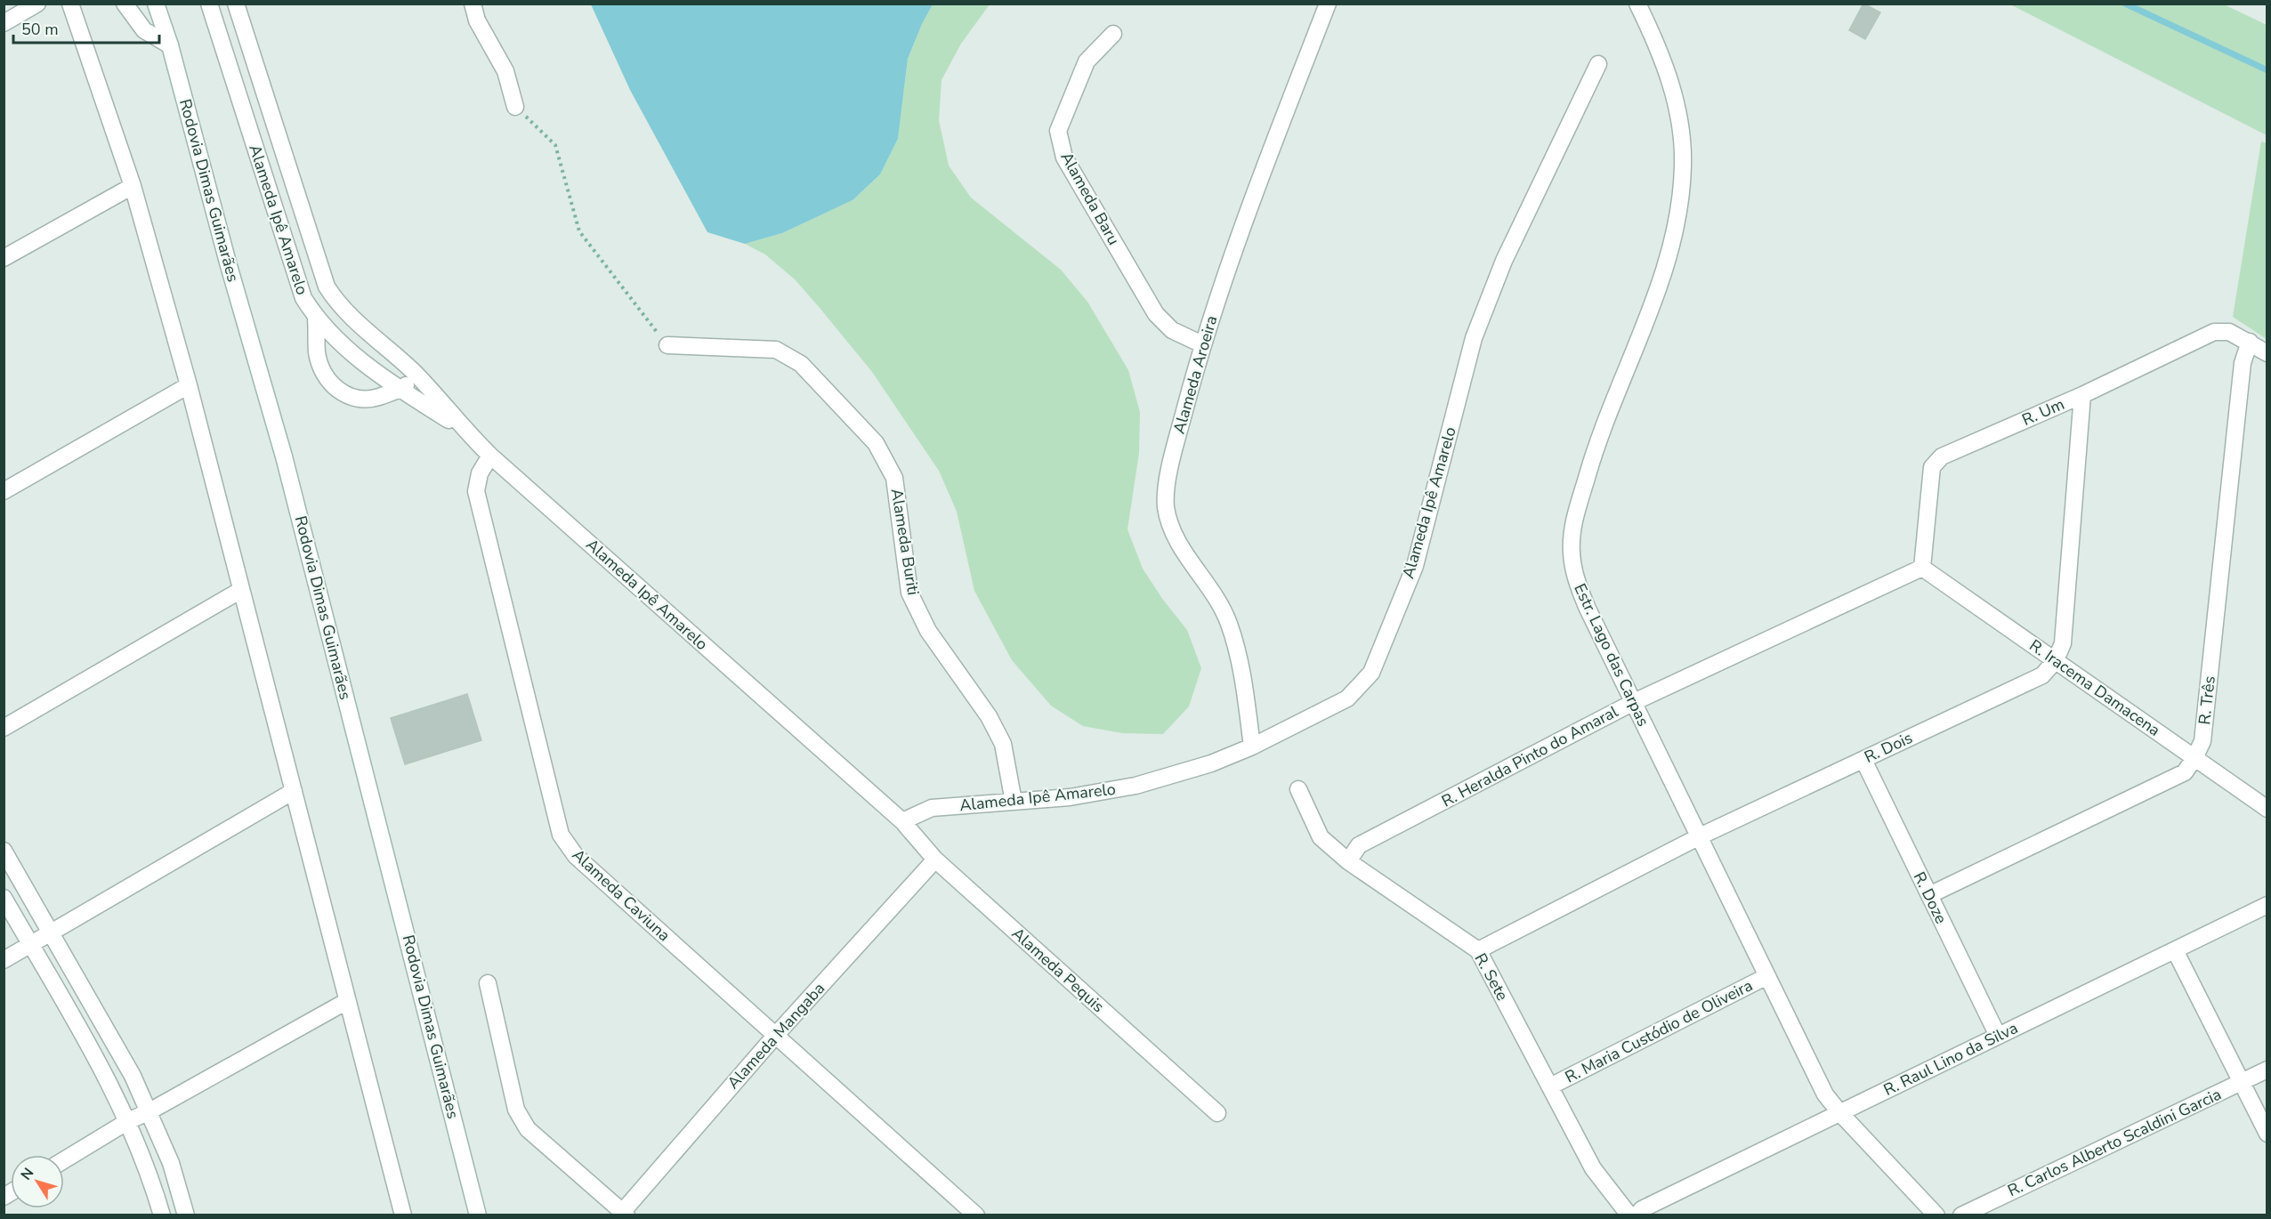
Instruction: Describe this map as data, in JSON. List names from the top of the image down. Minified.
{"streets":{"street":["Rodovia Dimas Guimarães","Alameda Baru","Alameda Ipê Amarelo","Alameda Aroeira","R. Um","Alameda Buriti","Estr. Lago das Carpas","R. Iracema Damacena","R. Três","R. Dois","R. Heralda Pinto do Amaral","Alameda Caviuna","R. Doze","Alameda Pequis","R. Sete","R. Maria Custódio de Oliveira","Alameda Mangaba","R. Raul Lino da Silva","R. Carlos Alberto Scaldini Garcia"]},"crossings":[["Alameda Baru","Alameda Aroeira"],["Alameda Ipê Amarelo","Alameda Aroeira"],["Alameda Ipê Amarelo","Alameda Buriti"],["Alameda Ipê Amarelo","Alameda Caviuna"],["Alameda Ipê Amarelo","Alameda Pequis"],["R. Um","R. Iracema Damacena"],["R. Um","R. Três"],["R. Um","R. Dois"],["R. Um","R. Heralda Pinto do Amaral"],["Estr. Lago das Carpas","R. Dois"],["Estr. Lago das Carpas","R. Heralda Pinto do Amaral"],["Estr. Lago das Carpas","R. Maria Custódio de Oliveira"],["Estr. Lago das Carpas","R. Raul Lino da Silva"],["R. Iracema Damacena","R. Três"],["R. Iracema Damacena","R. Dois"],["R. Iracema Damacena","R. Heralda Pinto do Amaral"],["R. Três","R. Doze"],["R. Dois","R. Doze"],["R. Dois","R. Sete"],["R. Heralda Pinto do Amaral","R. Sete"],["Alameda Caviuna","Alameda Mangaba"],["R. Doze","R. Raul Lino da Silva"],["Alameda Pequis","Alameda Mangaba"],["R. Sete","R. Maria Custódio de Oliveira"]],"scale_bar":"50 m","north":"top left"}
